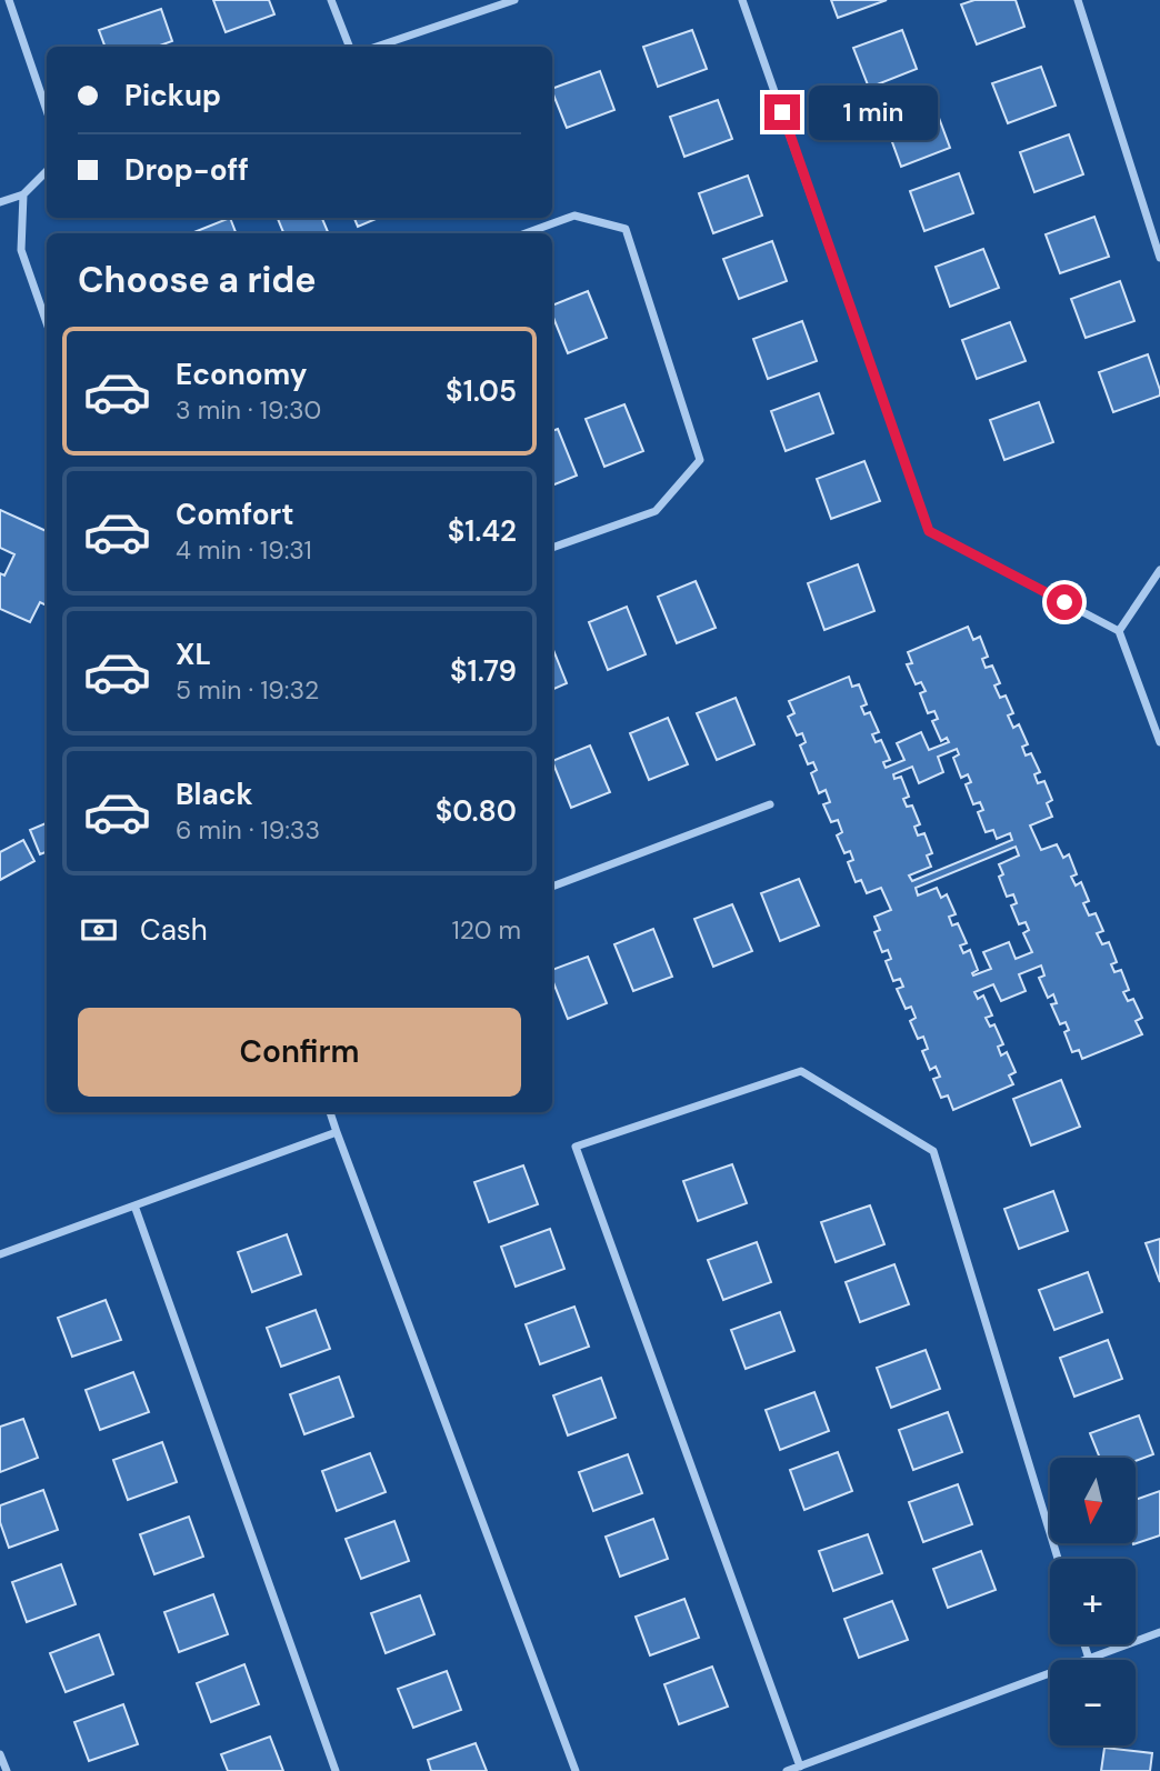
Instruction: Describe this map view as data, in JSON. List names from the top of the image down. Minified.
{"north":"bottom","page":{"banner":["Pickup","Drop-off"],"bubble":"1 min","heading":"Choose a ride","list":[{"name":"Economy","note":"3 min · 19:30","value":"$1.05"},{"name":"Comfort","note":"4 min · 19:31","value":"$1.42"},{"name":"XL","note":"5 min · 19:32","value":"$1.79"},{"name":"Black","note":"6 min · 19:33","value":"$0.80"}],"pay":["Cash","120 m"],"buttons":"Confirm","map_buttons":["+","−"]}}
